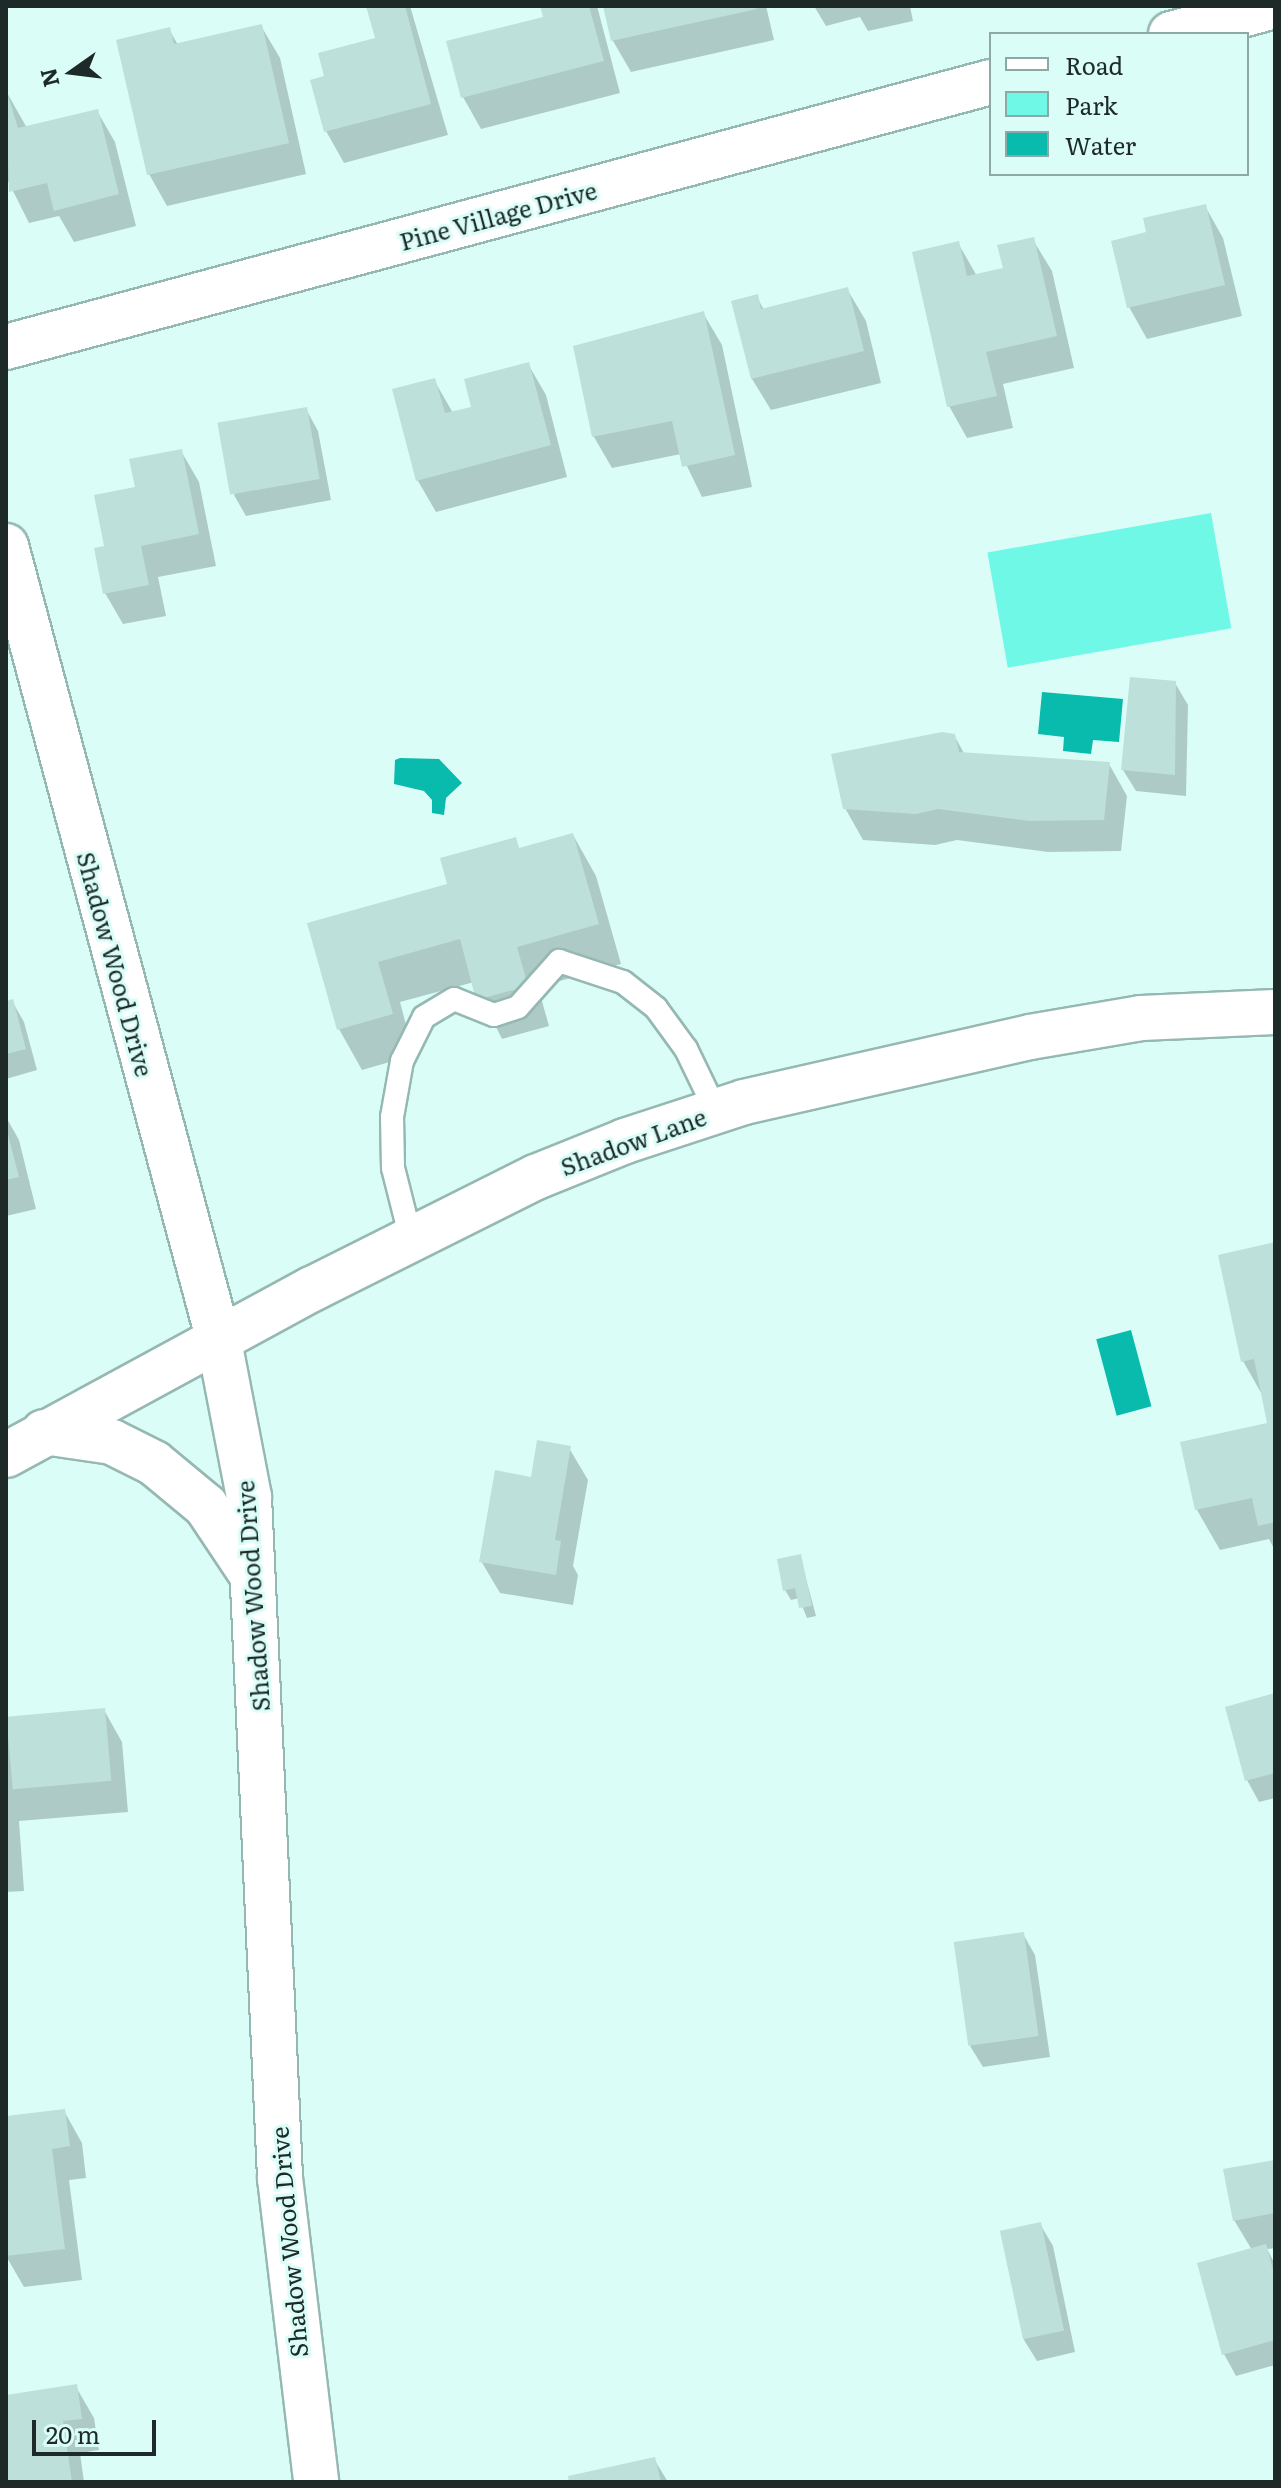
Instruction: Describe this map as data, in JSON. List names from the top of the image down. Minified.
{"streets":{"street":["Pine Village Drive","Shadow Wood Drive","Shadow Lane"]},"crossings":[["Shadow Wood Drive","Shadow Lane"]],"legend":["Road","Park","Water"],"scale_bar":"20 m","north":"left"}
